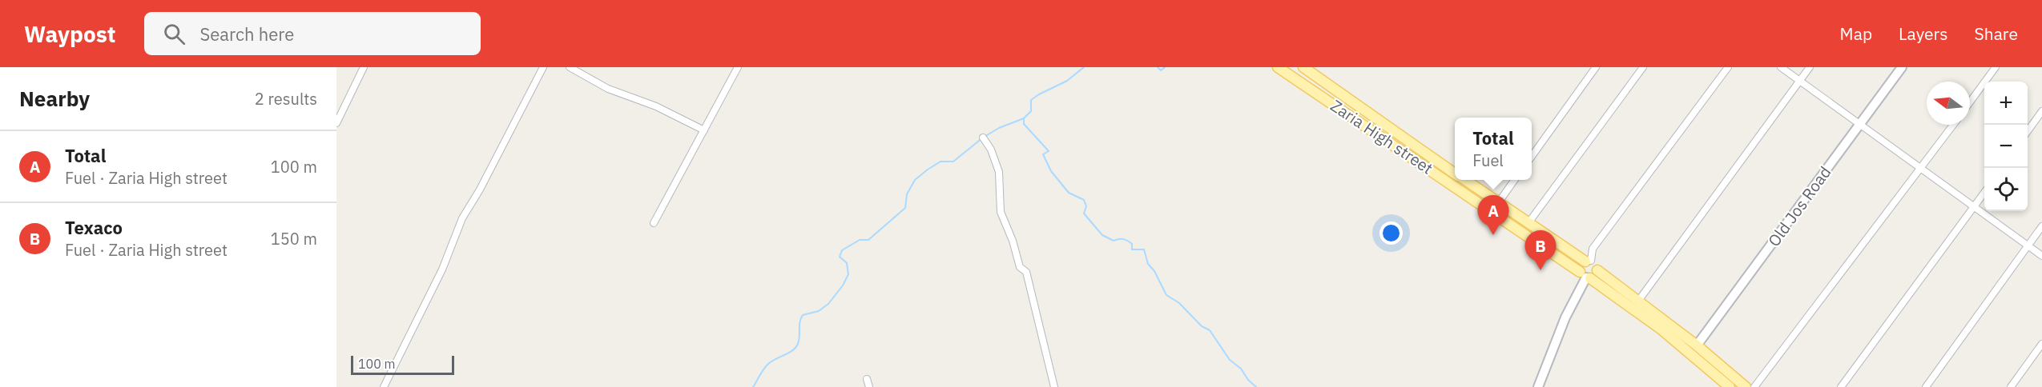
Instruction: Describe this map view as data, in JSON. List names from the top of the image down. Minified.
{"streets":{"main road":["Zaria High street","Old Jos Road"]},"scale_bar":"100 m","north":"left","page":{"header":"Waypost","search":"Search here","nav":["Map","Layers","Share"],"heading":["Nearby","2 results"],"map_buttons":["+","−"],"popup":["Total","Fuel"],"list":[{"mark":"A","name":"Total","note":"Fuel · Zaria High street","value":"100 m"},{"mark":"B","name":"Texaco","note":"Fuel · Zaria High street","value":"150 m"}],"pins":["A","B"],"scale":"100 m"}}
